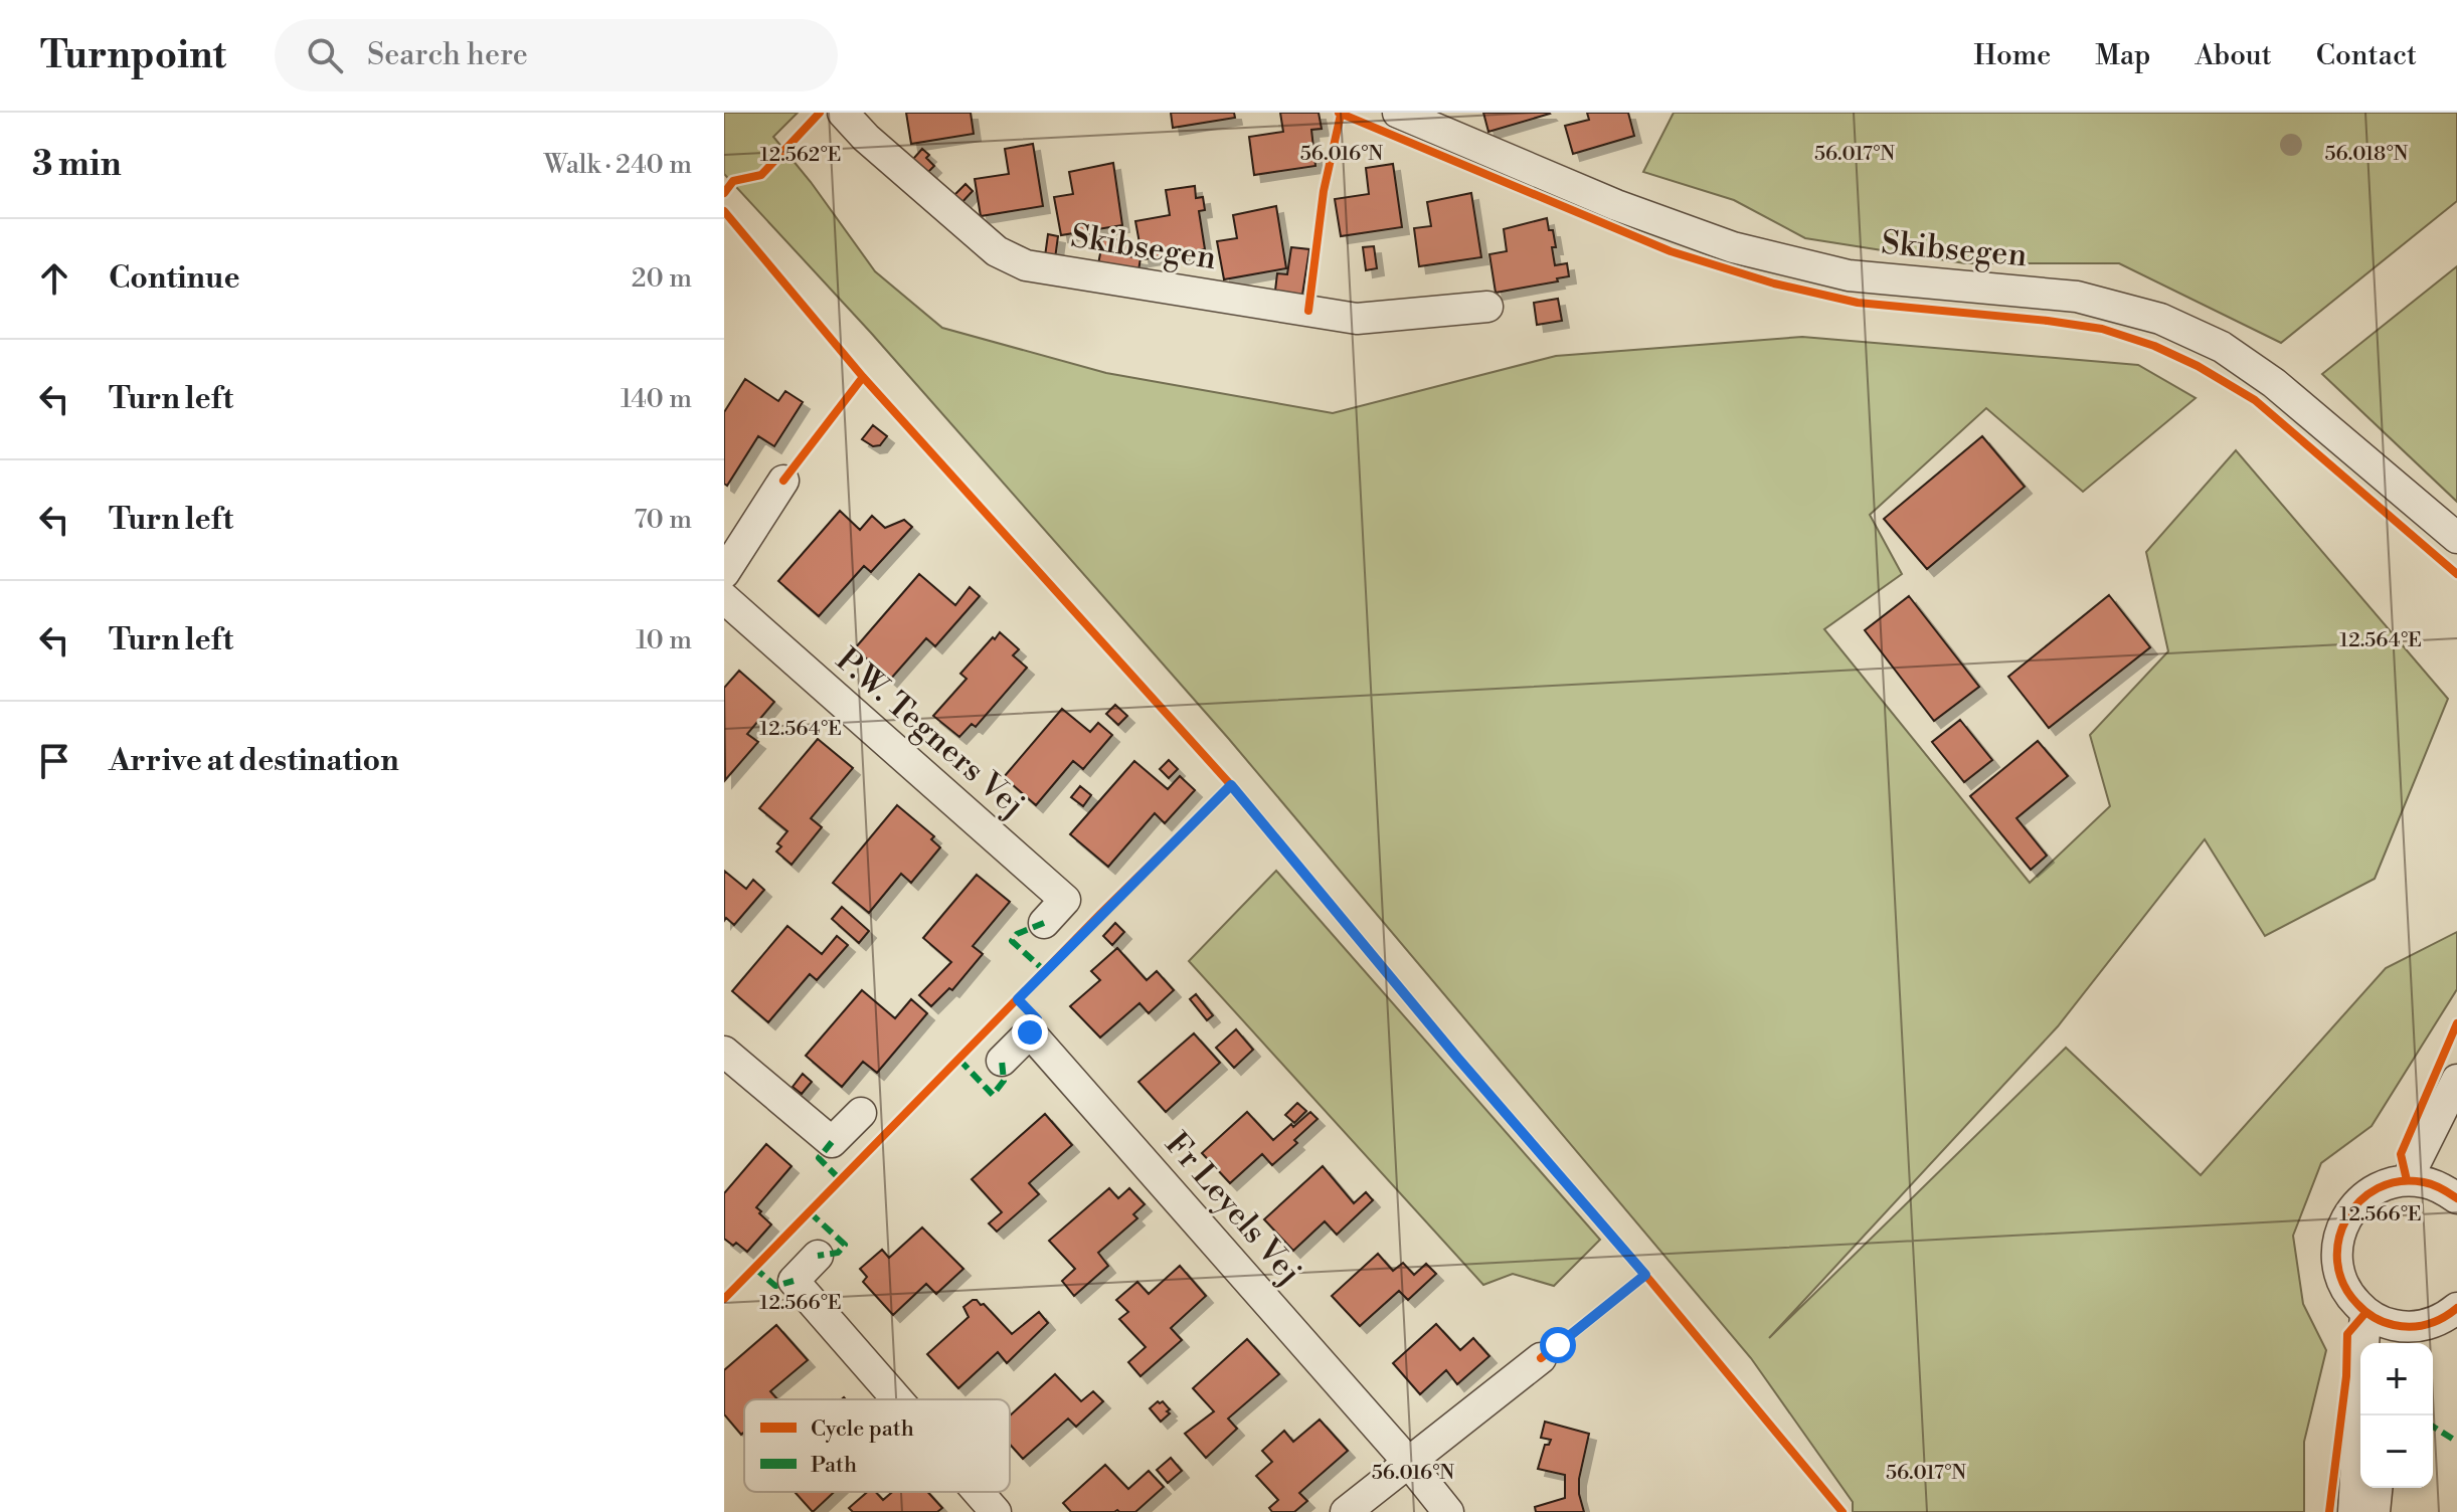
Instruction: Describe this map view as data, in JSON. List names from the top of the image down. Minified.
{"streets":{"street":["Skibsegen","P.W. Tegners Vej","Fr Leyels Vej"]},"legend":["Cycle path","Path"],"page":{"header":"Turnpoint","search":"Search here","nav":["Home","Map","About","Contact"],"heading":["3 min","Walk · 240 m"],"list":[["Continue","20 m"],["Turn left","140 m"],["Turn left","70 m"],["Turn left","10 m"],"Arrive at destination"],"map_buttons":["+","−"]},"coordinates":["56.016°N","56.017°N","56.018°N","12.562°E","12.564°E","12.566°E"]}
